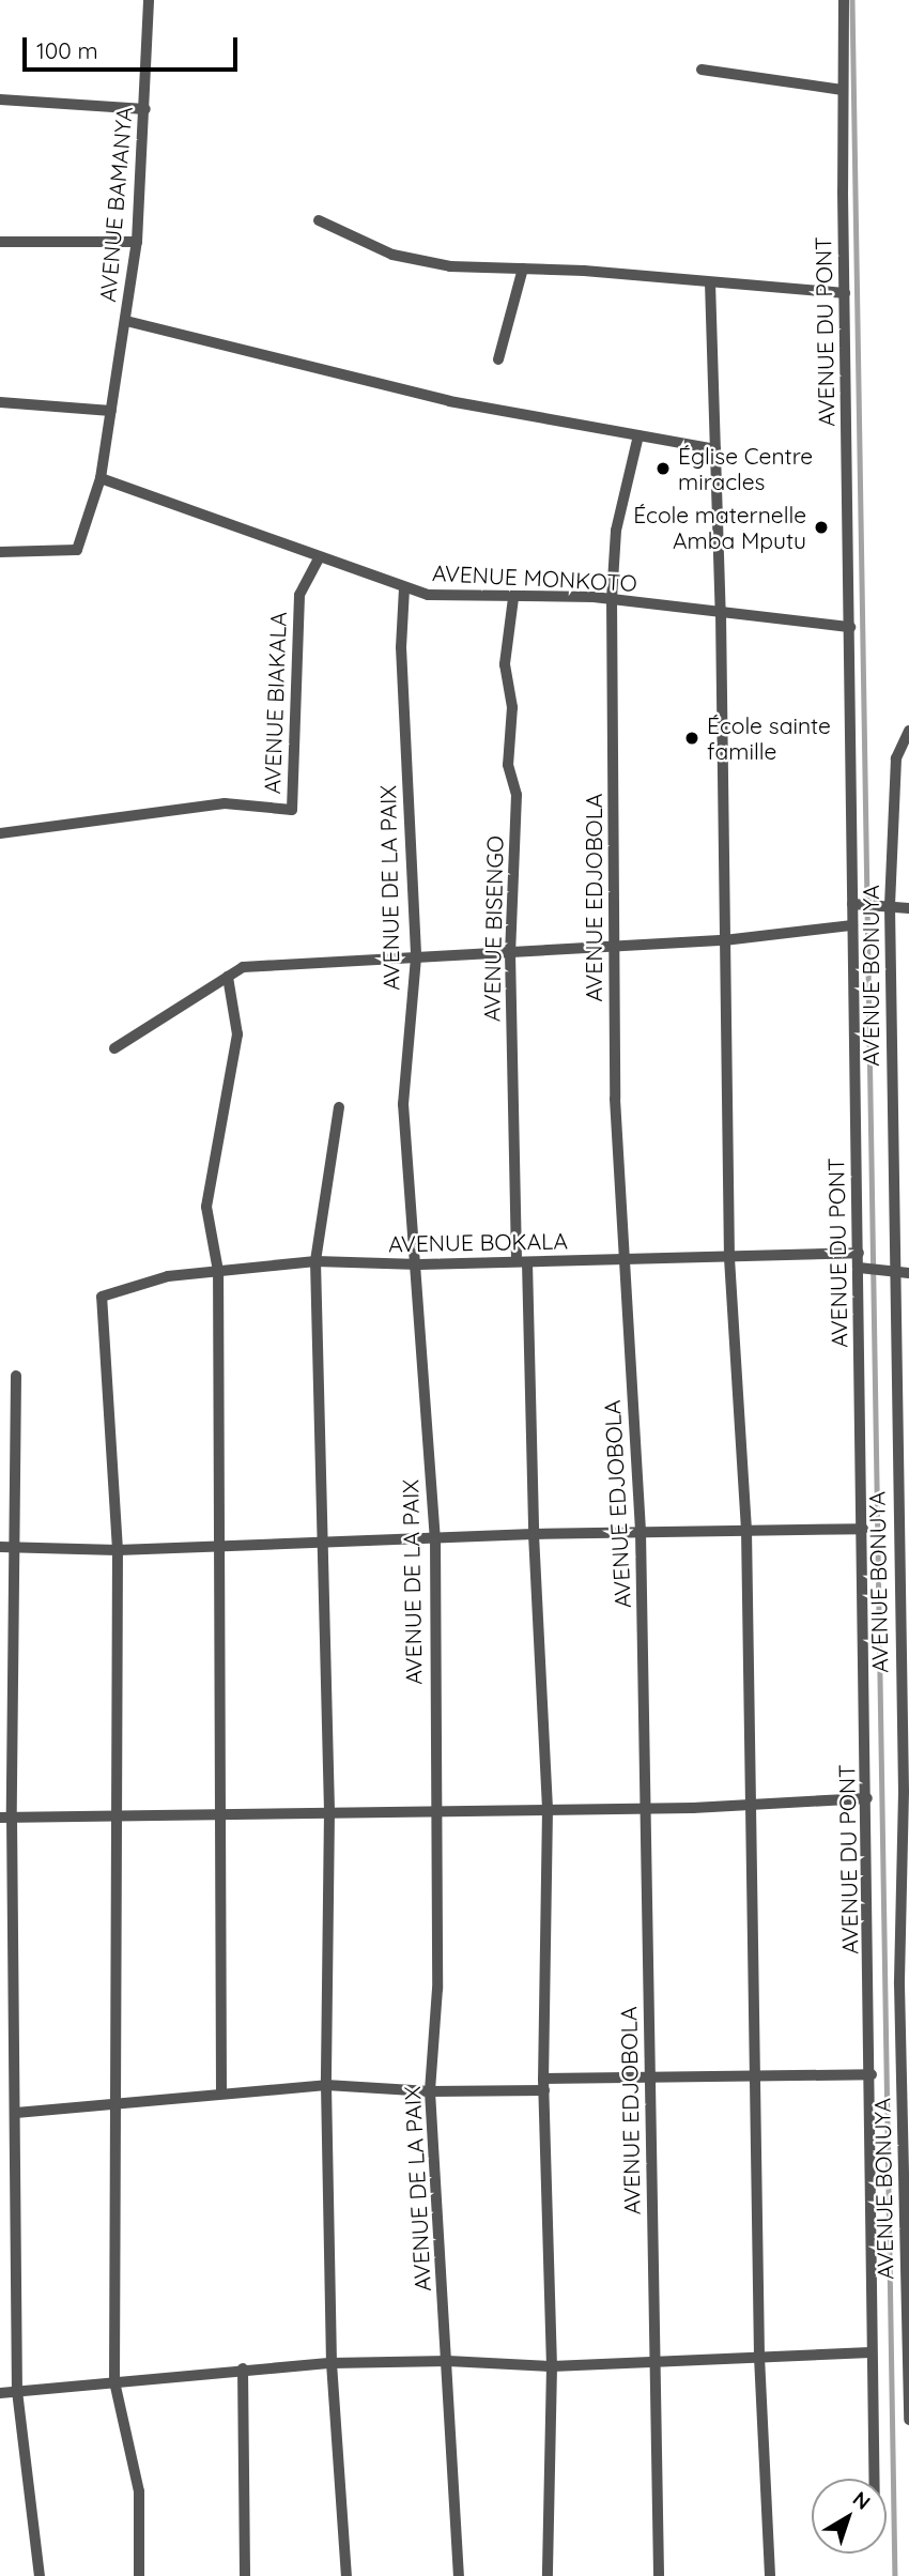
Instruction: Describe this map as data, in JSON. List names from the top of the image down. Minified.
{"streets":{"street":["AVENUE BAMANYA","AVENUE DU PONT","AVENUE MONKOTO","AVENUE BIAKALA","AVENUE DE LA PAIX","AVENUE EDJOBOLA","AVENUE BISENGO","AVENUE BONUYA","AVENUE BOKALA"]},"crossings":[["AVENUE BAMANYA","AVENUE MONKOTO"],["AVENUE DU PONT","AVENUE MONKOTO"],["AVENUE DU PONT","AVENUE BOKALA"],["AVENUE MONKOTO","AVENUE BIAKALA"],["AVENUE MONKOTO","AVENUE DE LA PAIX"],["AVENUE MONKOTO","AVENUE EDJOBOLA"],["AVENUE MONKOTO","AVENUE BISENGO"],["AVENUE DE LA PAIX","AVENUE BOKALA"],["AVENUE EDJOBOLA","AVENUE BOKALA"],["AVENUE BISENGO","AVENUE BOKALA"]],"places":["Église Centre miracles","École maternelle Amba Mputu","École sainte famille"],"scale_bar":"100 m","north":"top right"}
